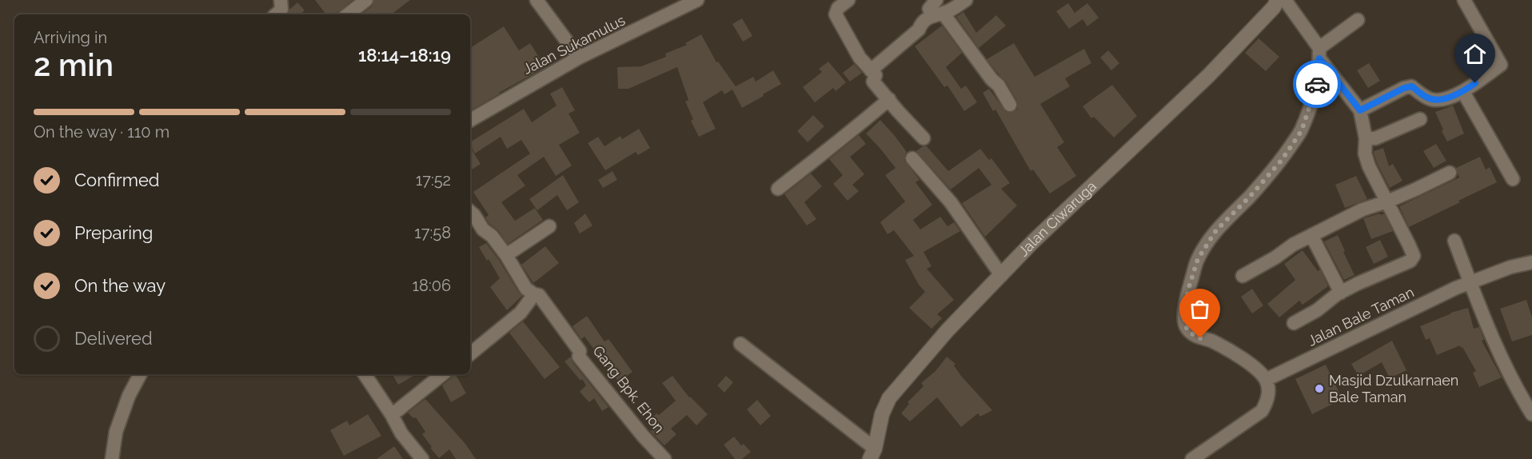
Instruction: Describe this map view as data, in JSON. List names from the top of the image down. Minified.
{"streets":{"street":["Jalan Sukamulus","Jalan Ciwaruga","Jalan Bale Taman","Gang Bpk. Ehon"]},"places":["Masjid Dzulkarnaen Bale Taman"],"page":{"heading":["2 min","Arriving in","18:14–18:19"],"bar":"On the way · 110 m","list":[["Confirmed","17:52"],["Preparing","17:58"],["On the way","18:06"],"Delivered"]}}
